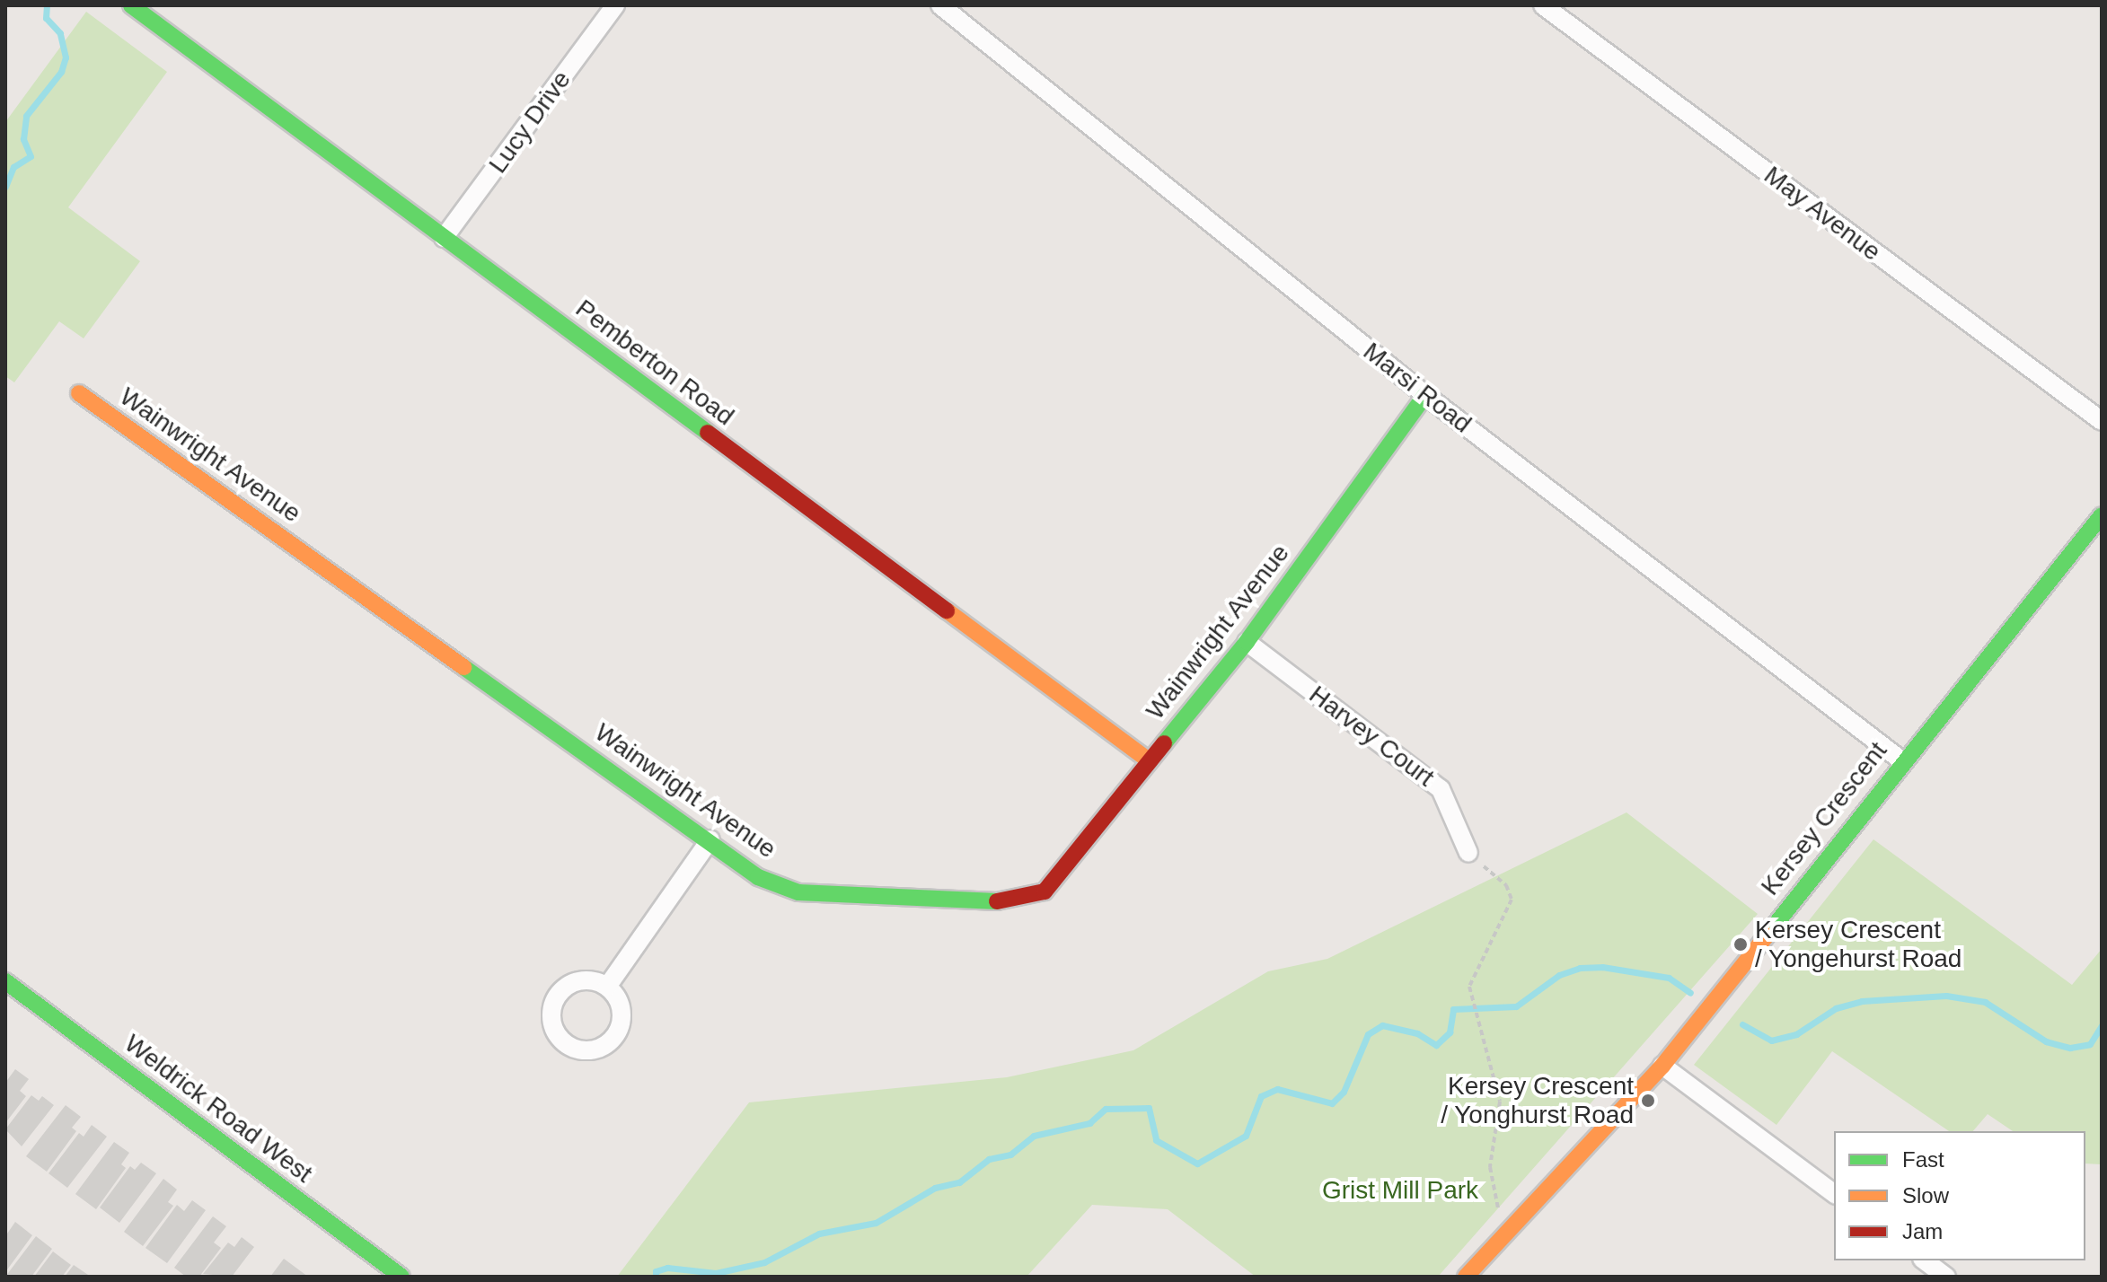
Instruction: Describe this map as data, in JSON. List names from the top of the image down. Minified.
{"streets":{"street":["Lucy Drive","May Avenue","Pemberton Road","Marsi Road","Wainwright Avenue","Harvey Court","Kersey Crescent","Weldrick Road West"]},"crossings":[["Lucy Drive","Pemberton Road"],["Pemberton Road","Wainwright Avenue"],["Marsi Road","Wainwright Avenue"],["Marsi Road","Kersey Crescent"],["Wainwright Avenue","Harvey Court"]],"parks":["Grist Mill Park"],"places":["Kersey Crescent / Yongehurst Road","Kersey Crescent / Yonghurst Road"],"legend":["Fast","Slow","Jam"]}
